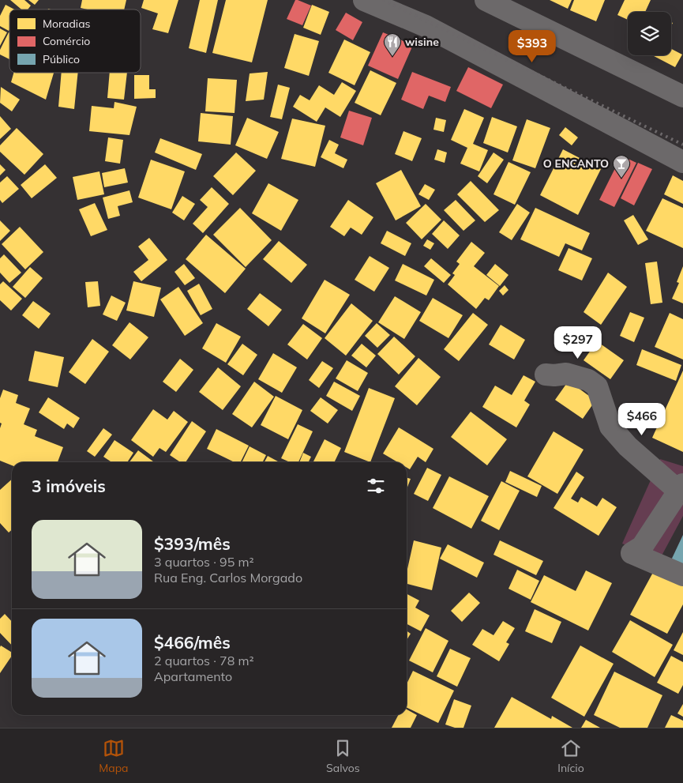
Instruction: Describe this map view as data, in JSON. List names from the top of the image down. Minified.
{"places":{"restaurant":["wisine"],"bar":["O ENCANTO"]},"legend":["Moradias","Comércio","Público"],"page":{"price":["$393","$297","$466"],"heading":"3 imóveis","list":[{"name":"$393/mês","note":"3 quartos · 95 m² · Rua Eng. Carlos Morgado"},{"name":"$466/mês","note":"2 quartos · 78 m² · Apartamento"}],"tabs":["Mapa","Salvos","Início"]}}
